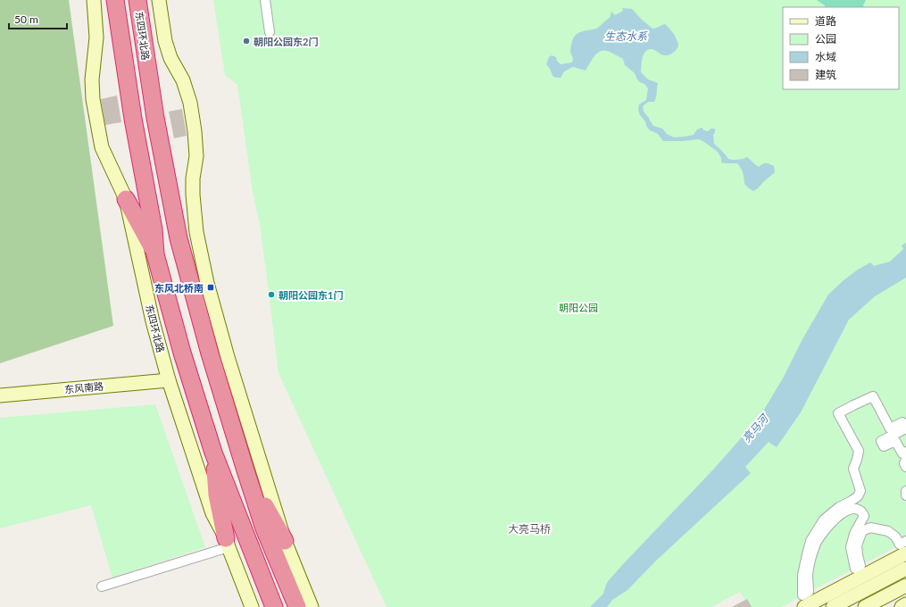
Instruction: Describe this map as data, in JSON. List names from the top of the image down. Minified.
{"streets":{"highway":["东四环北路"],"street":["东风南路"]},"crossings":[["东四环北路","东风南路"]],"districts":["大亮马桥"],"water":["生态水系","亮马河"],"parks":["朝阳公园"],"places":{"other":["朝阳公园东2门","朝阳公园东1门"],"transit":["东风北桥南"]},"legend":["道路","公园","水域","建筑"],"scale_bar":"50 m"}
